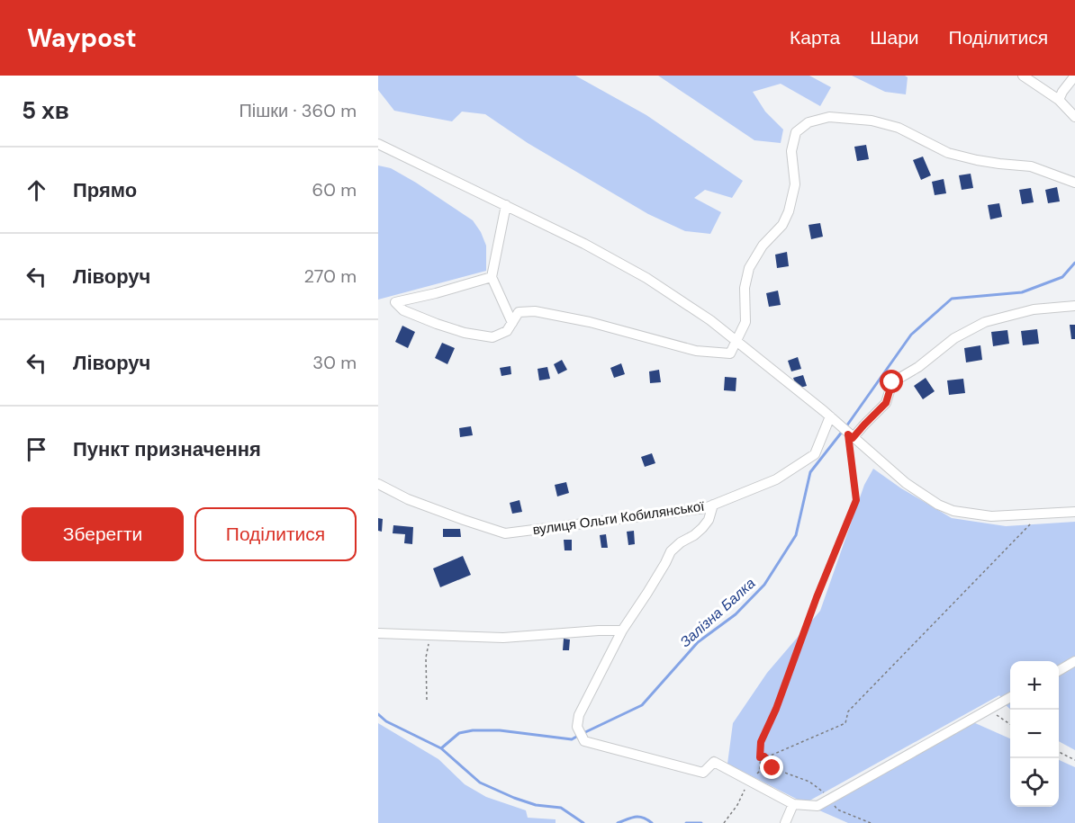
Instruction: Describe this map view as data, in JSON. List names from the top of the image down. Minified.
{"streets":{"street":["вулиця Ольги Кобилянської"]},"water":["Залізна Балка"],"page":{"header":"Waypost","nav":["Карта","Шари","Поділитися"],"heading":["5 хв","Пішки · 360 m"],"list":[["Прямо","60 m"],["Ліворуч","270 m"],["Ліворуч","30 m"],"Пункт призначення"],"buttons":["Зберегти","Поділитися"],"map_buttons":["+","−"]}}
